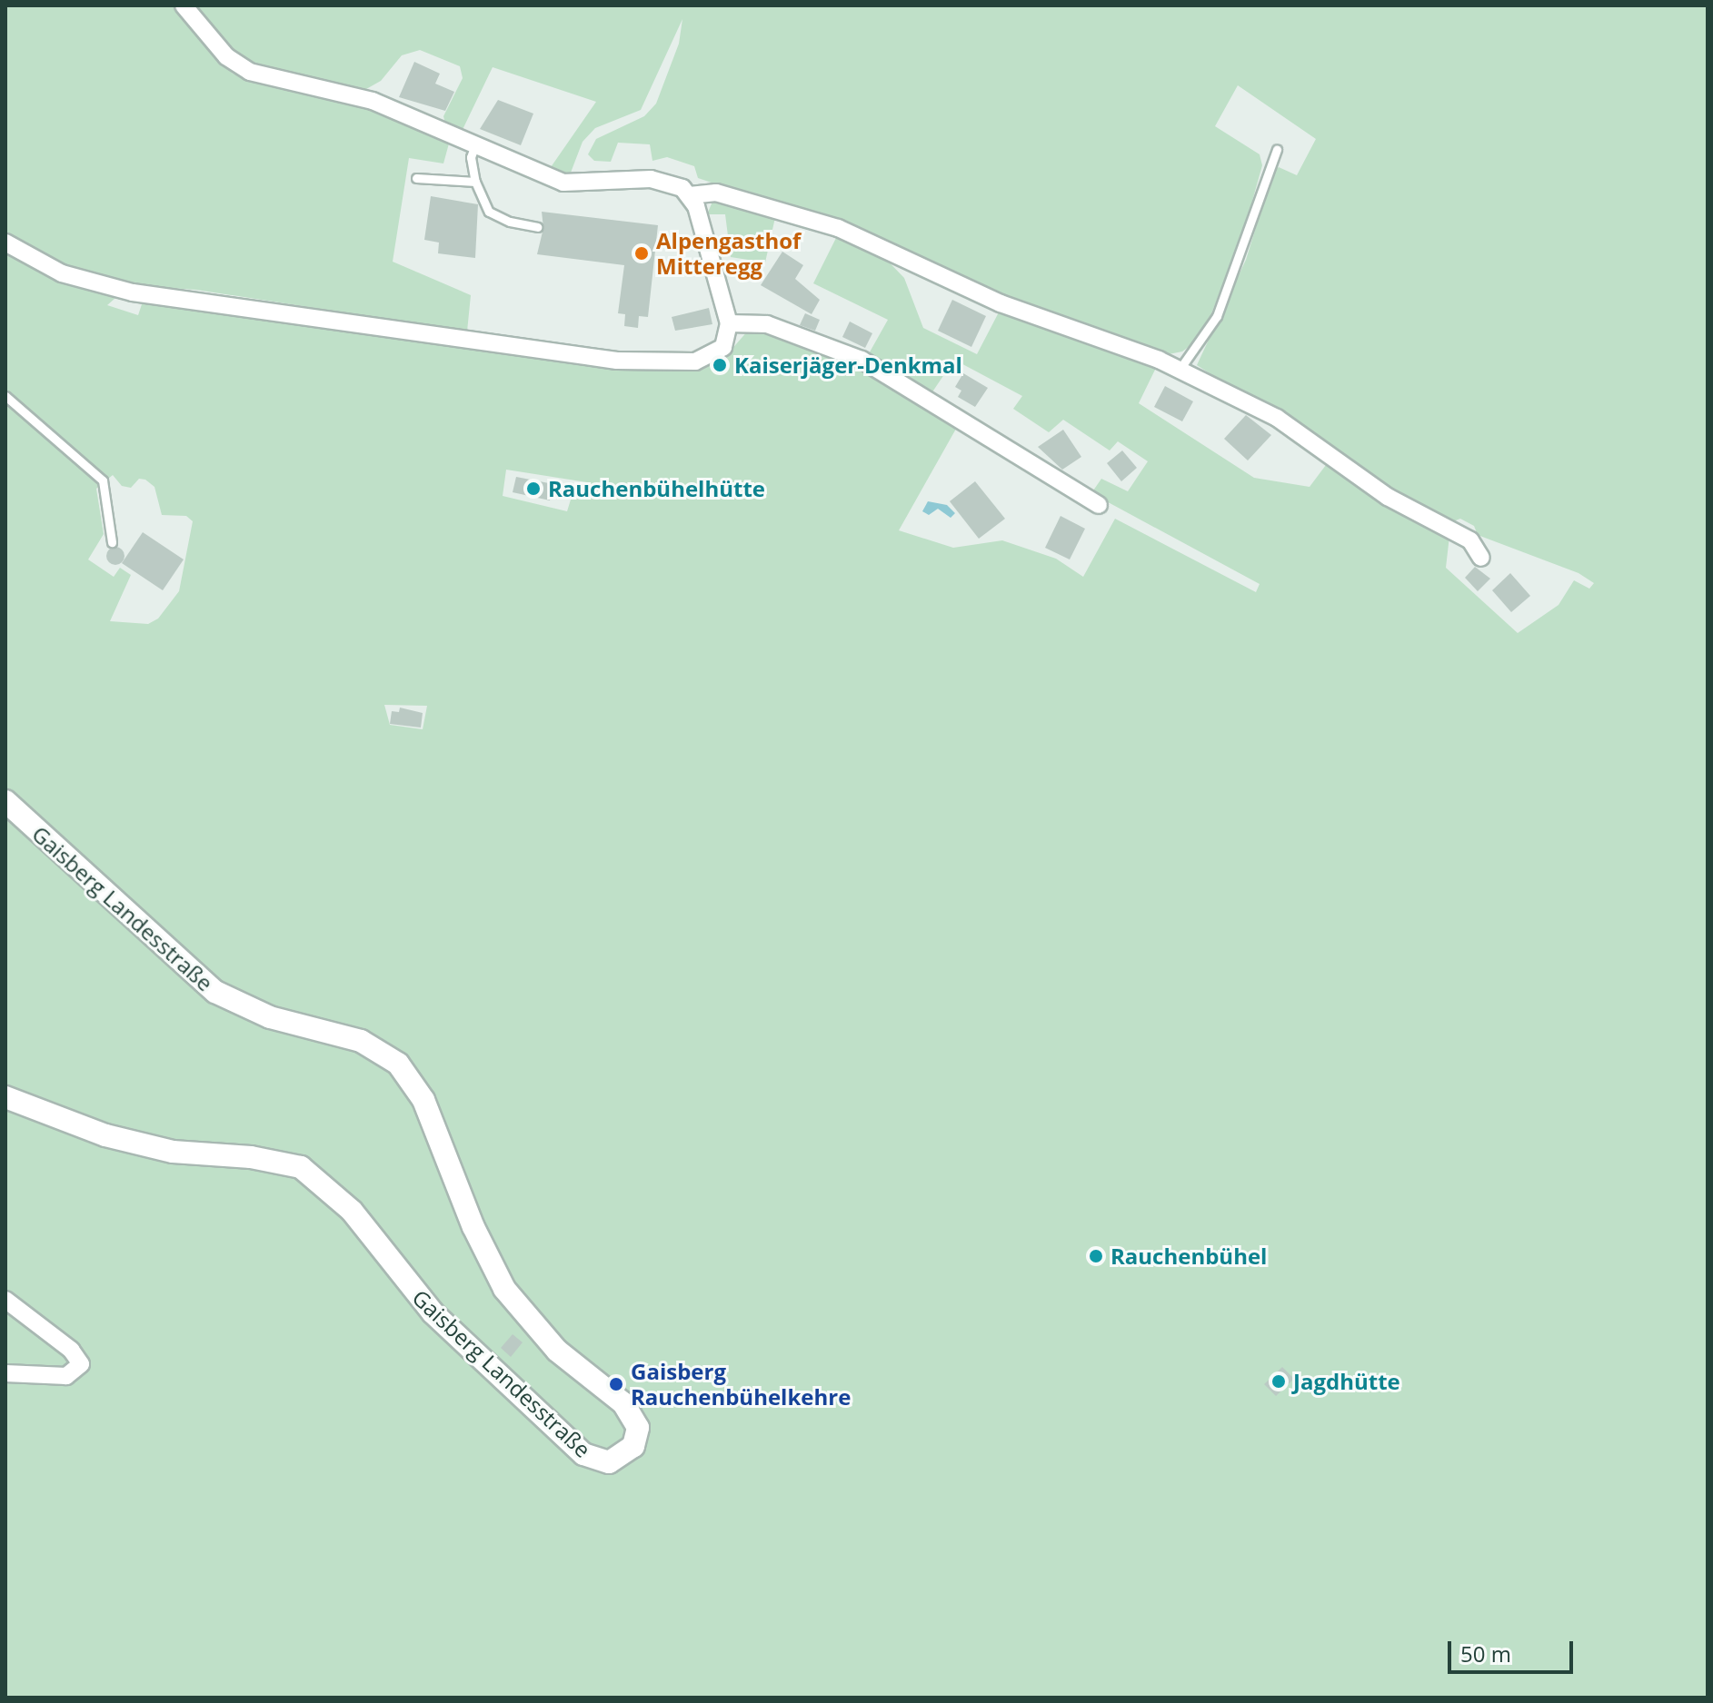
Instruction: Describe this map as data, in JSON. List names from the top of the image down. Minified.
{"streets":{"main road":["Gaisberg Landesstraße"]},"places":["Alpengasthof Mitteregg","Kaiserjäger-Denkmal","Rauchenbühelhütte","Rauchenbühel","Jagdhütte","Gaisberg Rauchenbühelkehre"],"scale_bar":"50 m"}
